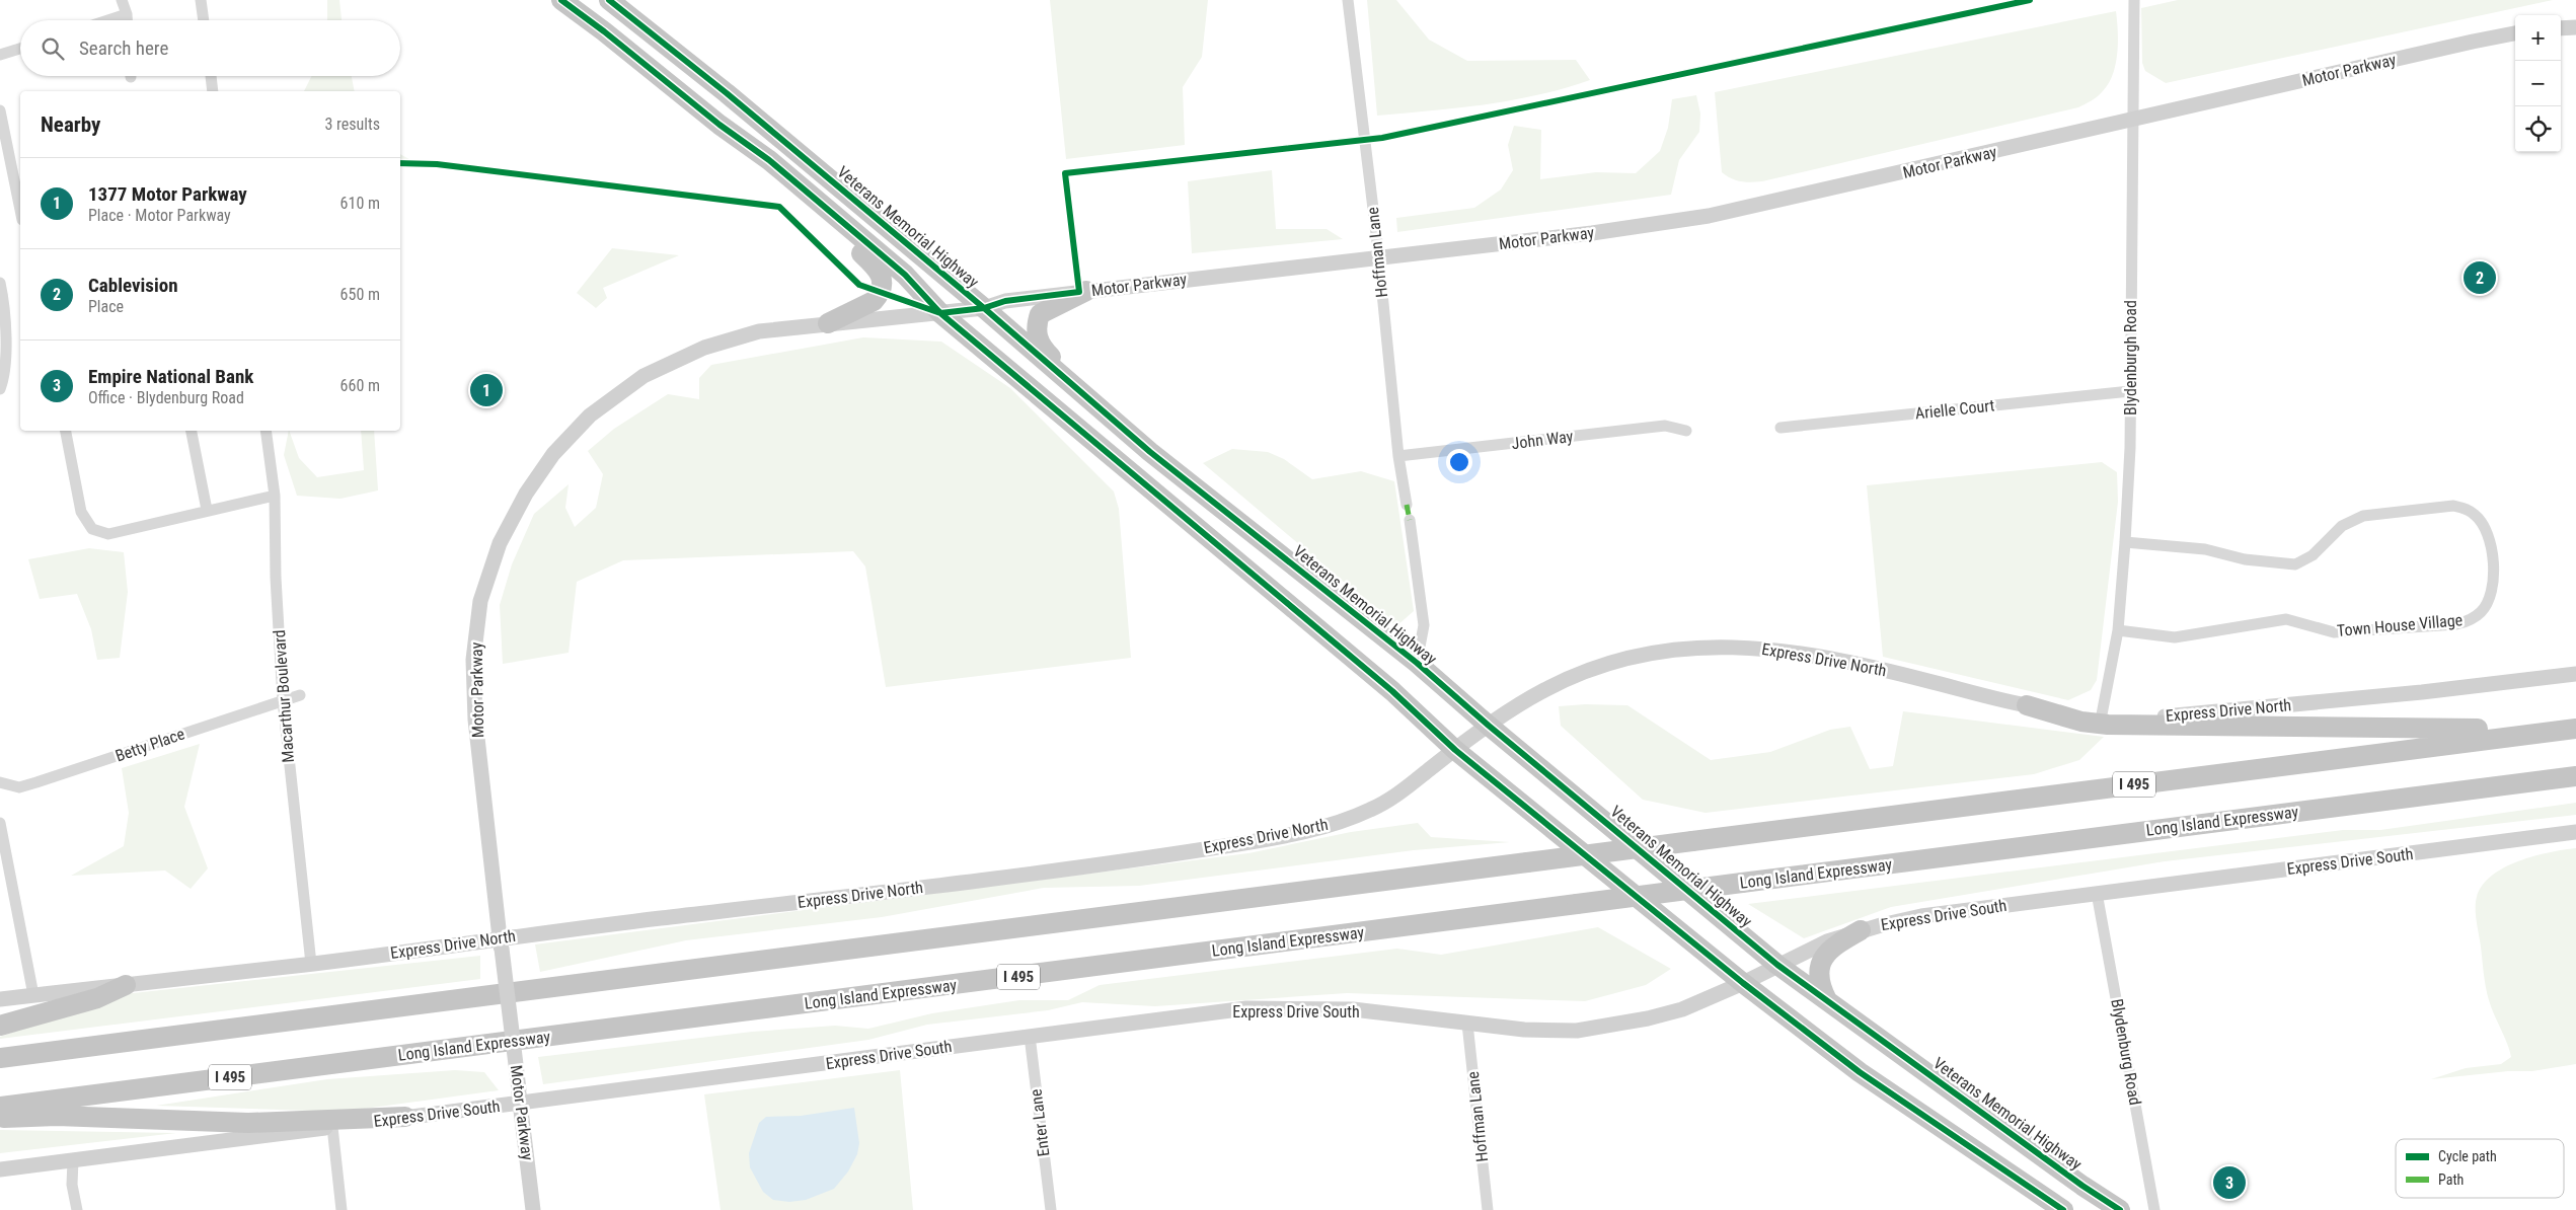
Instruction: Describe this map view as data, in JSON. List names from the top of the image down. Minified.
{"streets":{"highway":["Veterans Memorial Highway","I 495","Long Island Expressway"],"main road":["Motor Parkway","Express Drive North","Express Drive South"],"street":["Hoffman Lane","Blydenburgh Road","Arielle Court","John Way","Town House Village","Macarthur Boulevard","Betty Place","Blydenburg Road","Enter Lane"]},"crossings":[["Motor Parkway","Veterans Memorial Highway"],["Motor Parkway","Hoffman Lane"],["Motor Parkway","Blydenburgh Road"],["Motor Parkway","Express Drive North"],["Motor Parkway","Express Drive South"],["Veterans Memorial Highway","Express Drive North"],["Veterans Memorial Highway","Express Drive South"],["Hoffman Lane","John Way"],["Hoffman Lane","Express Drive South"],["Blydenburgh Road","Arielle Court"],["Blydenburgh Road","Town House Village"],["Blydenburgh Road","Express Drive North"],["Express Drive North","Macarthur Boulevard"],["Macarthur Boulevard","Betty Place"],["Express Drive South","Blydenburg Road"],["Express Drive South","Enter Lane"]],"legend":["Cycle path","Path"],"page":{"map_buttons":["+","−"],"search":"Search here","heading":["Nearby","3 results"],"list":[{"mark":"1","name":"1377 Motor Parkway","note":"Place · Motor Parkway","value":"610 m"},{"mark":"2","name":"Cablevision","note":"Place","value":"650 m"},{"mark":"3","name":"Empire National Bank","note":"Office · Blydenburg Road","value":"660 m"}],"pins":["2","1","3"]}}
